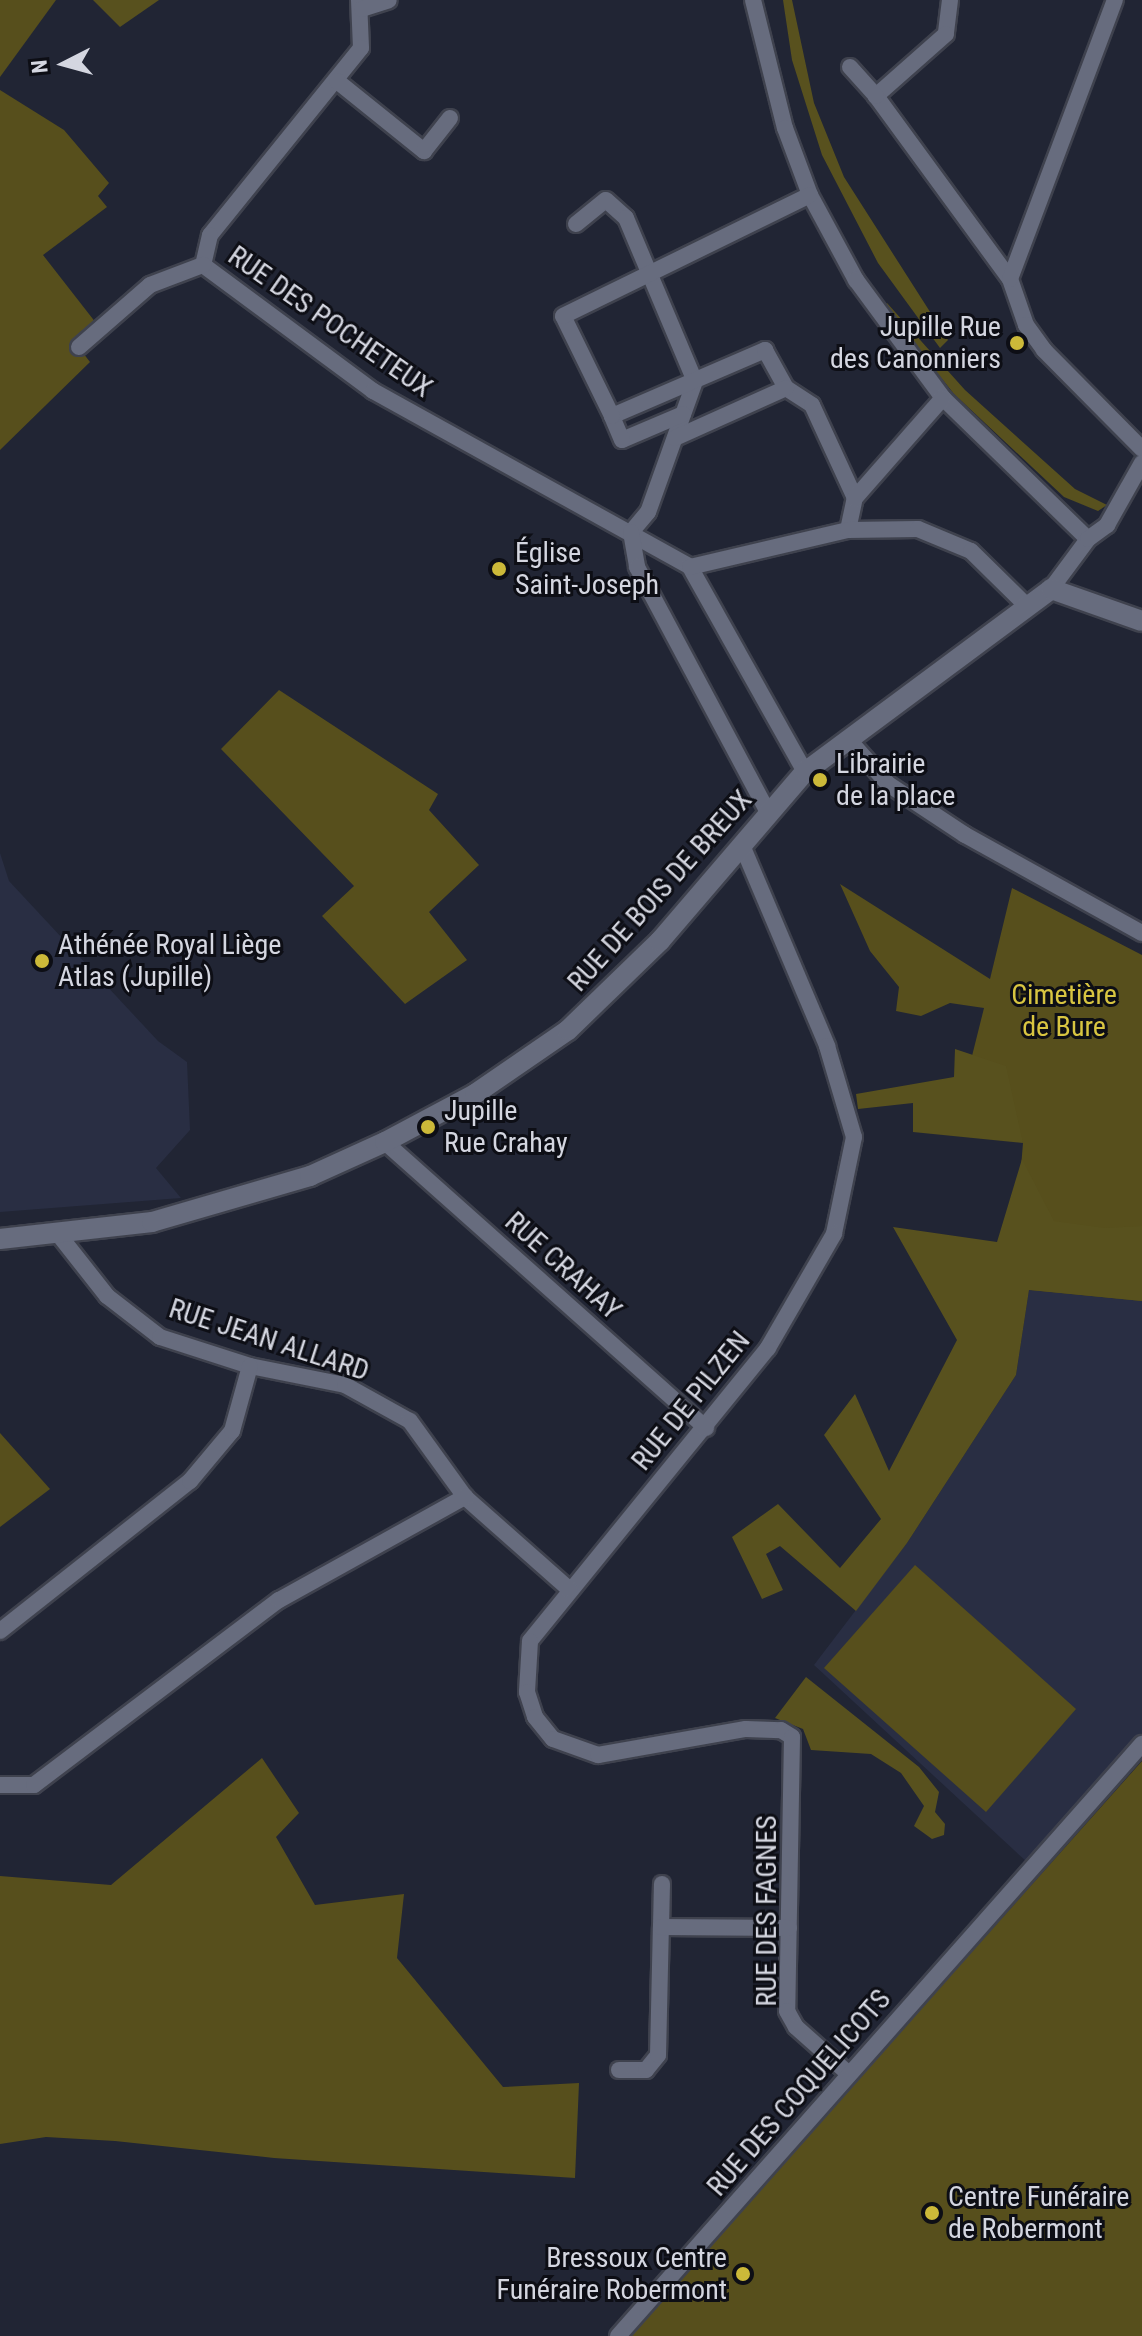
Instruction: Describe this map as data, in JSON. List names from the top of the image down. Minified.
{"streets":{"street":["RUE DES POCHETEUX","RUE DE BOIS DE BREUX","RUE CRAHAY","RUE JEAN ALLARD","RUE DE PILZEN","RUE DES FAGNES","RUE DES COQUELICOTS"]},"crossings":[["RUE DE BOIS DE BREUX","RUE CRAHAY"],["RUE DE BOIS DE BREUX","RUE JEAN ALLARD"],["RUE DE BOIS DE BREUX","RUE DE PILZEN"],["RUE CRAHAY","RUE DE PILZEN"],["RUE JEAN ALLARD","RUE DE PILZEN"],["RUE DE PILZEN","RUE DES FAGNES"],["RUE DES FAGNES","RUE DES COQUELICOTS"]],"parks":["Cimetière de Bure"],"places":["Jupille Rue des Canonniers","Église Saint-Joseph","Librairie de la place","Athénée Royal Liège Atlas (Jupille)","Jupille Rue Crahay","Centre Funéraire de Robermont","Bressoux Centre Funéraire Robermont"],"north":"left"}
